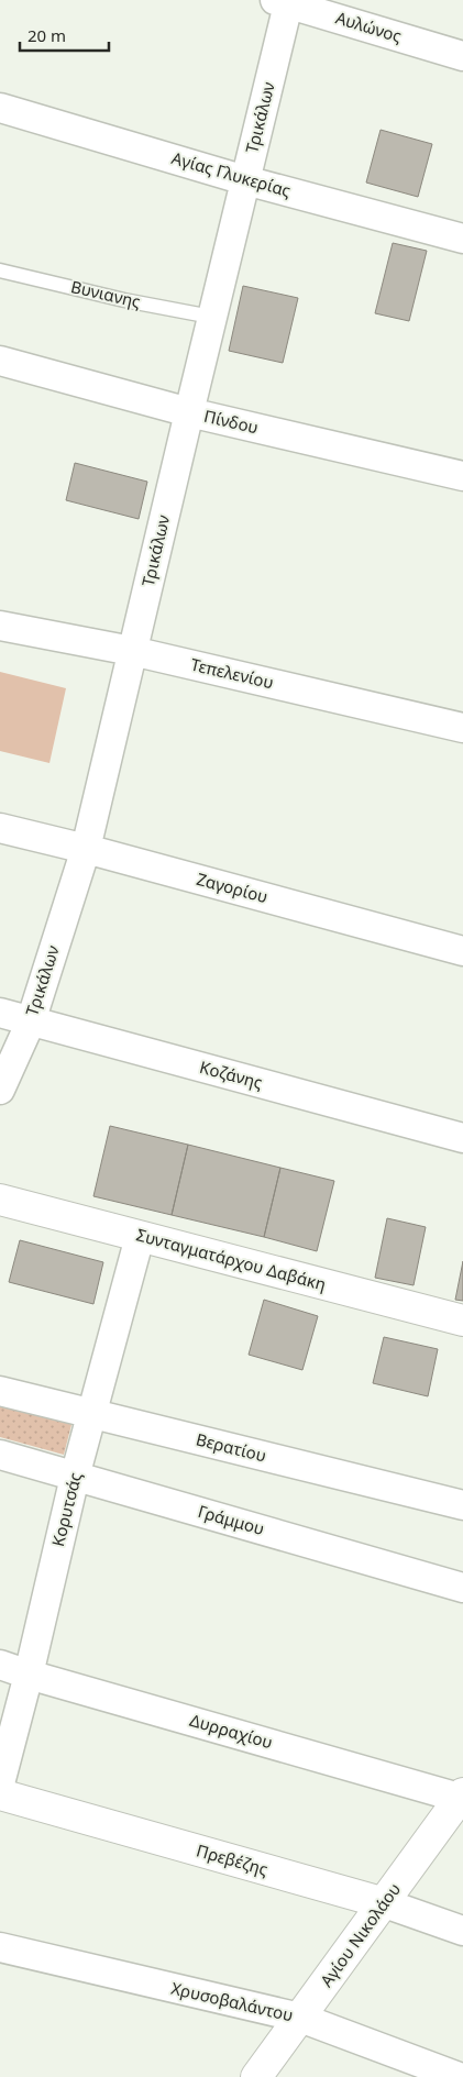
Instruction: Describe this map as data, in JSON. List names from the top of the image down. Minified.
{"streets":{"street":["Αυλώνος","Τρικάλων","Αγίας Γλυκερίας","Πίνδου","Τεπελενίου","Ζαγορίου","Κοζάνης","Συνταγματάρχου Δαβάκη","Βερατίου","Κορυτσάς","Γράμμου","Δυρραχίου","Πρεβέζης","Αγίου Νικολάου","Χρυσοβαλάντου"],"lane":["Βυνιανης"]},"crossings":[["Αυλώνος","Τρικάλων"],["Τρικάλων","Αγίας Γλυκερίας"],["Τρικάλων","Βυνιανης"],["Τρικάλων","Πίνδου"],["Τρικάλων","Τεπελενίου"],["Τρικάλων","Ζαγορίου"],["Τρικάλων","Κοζάνης"],["Συνταγματάρχου Δαβάκη","Κορυτσάς"],["Βερατίου","Κορυτσάς"],["Κορυτσάς","Γράμμου"],["Κορυτσάς","Δυρραχίου"],["Δυρραχίου","Αγίου Νικολάου"],["Πρεβέζης","Αγίου Νικολάου"],["Αγίου Νικολάου","Χρυσοβαλάντου"]],"scale_bar":"20 m"}
